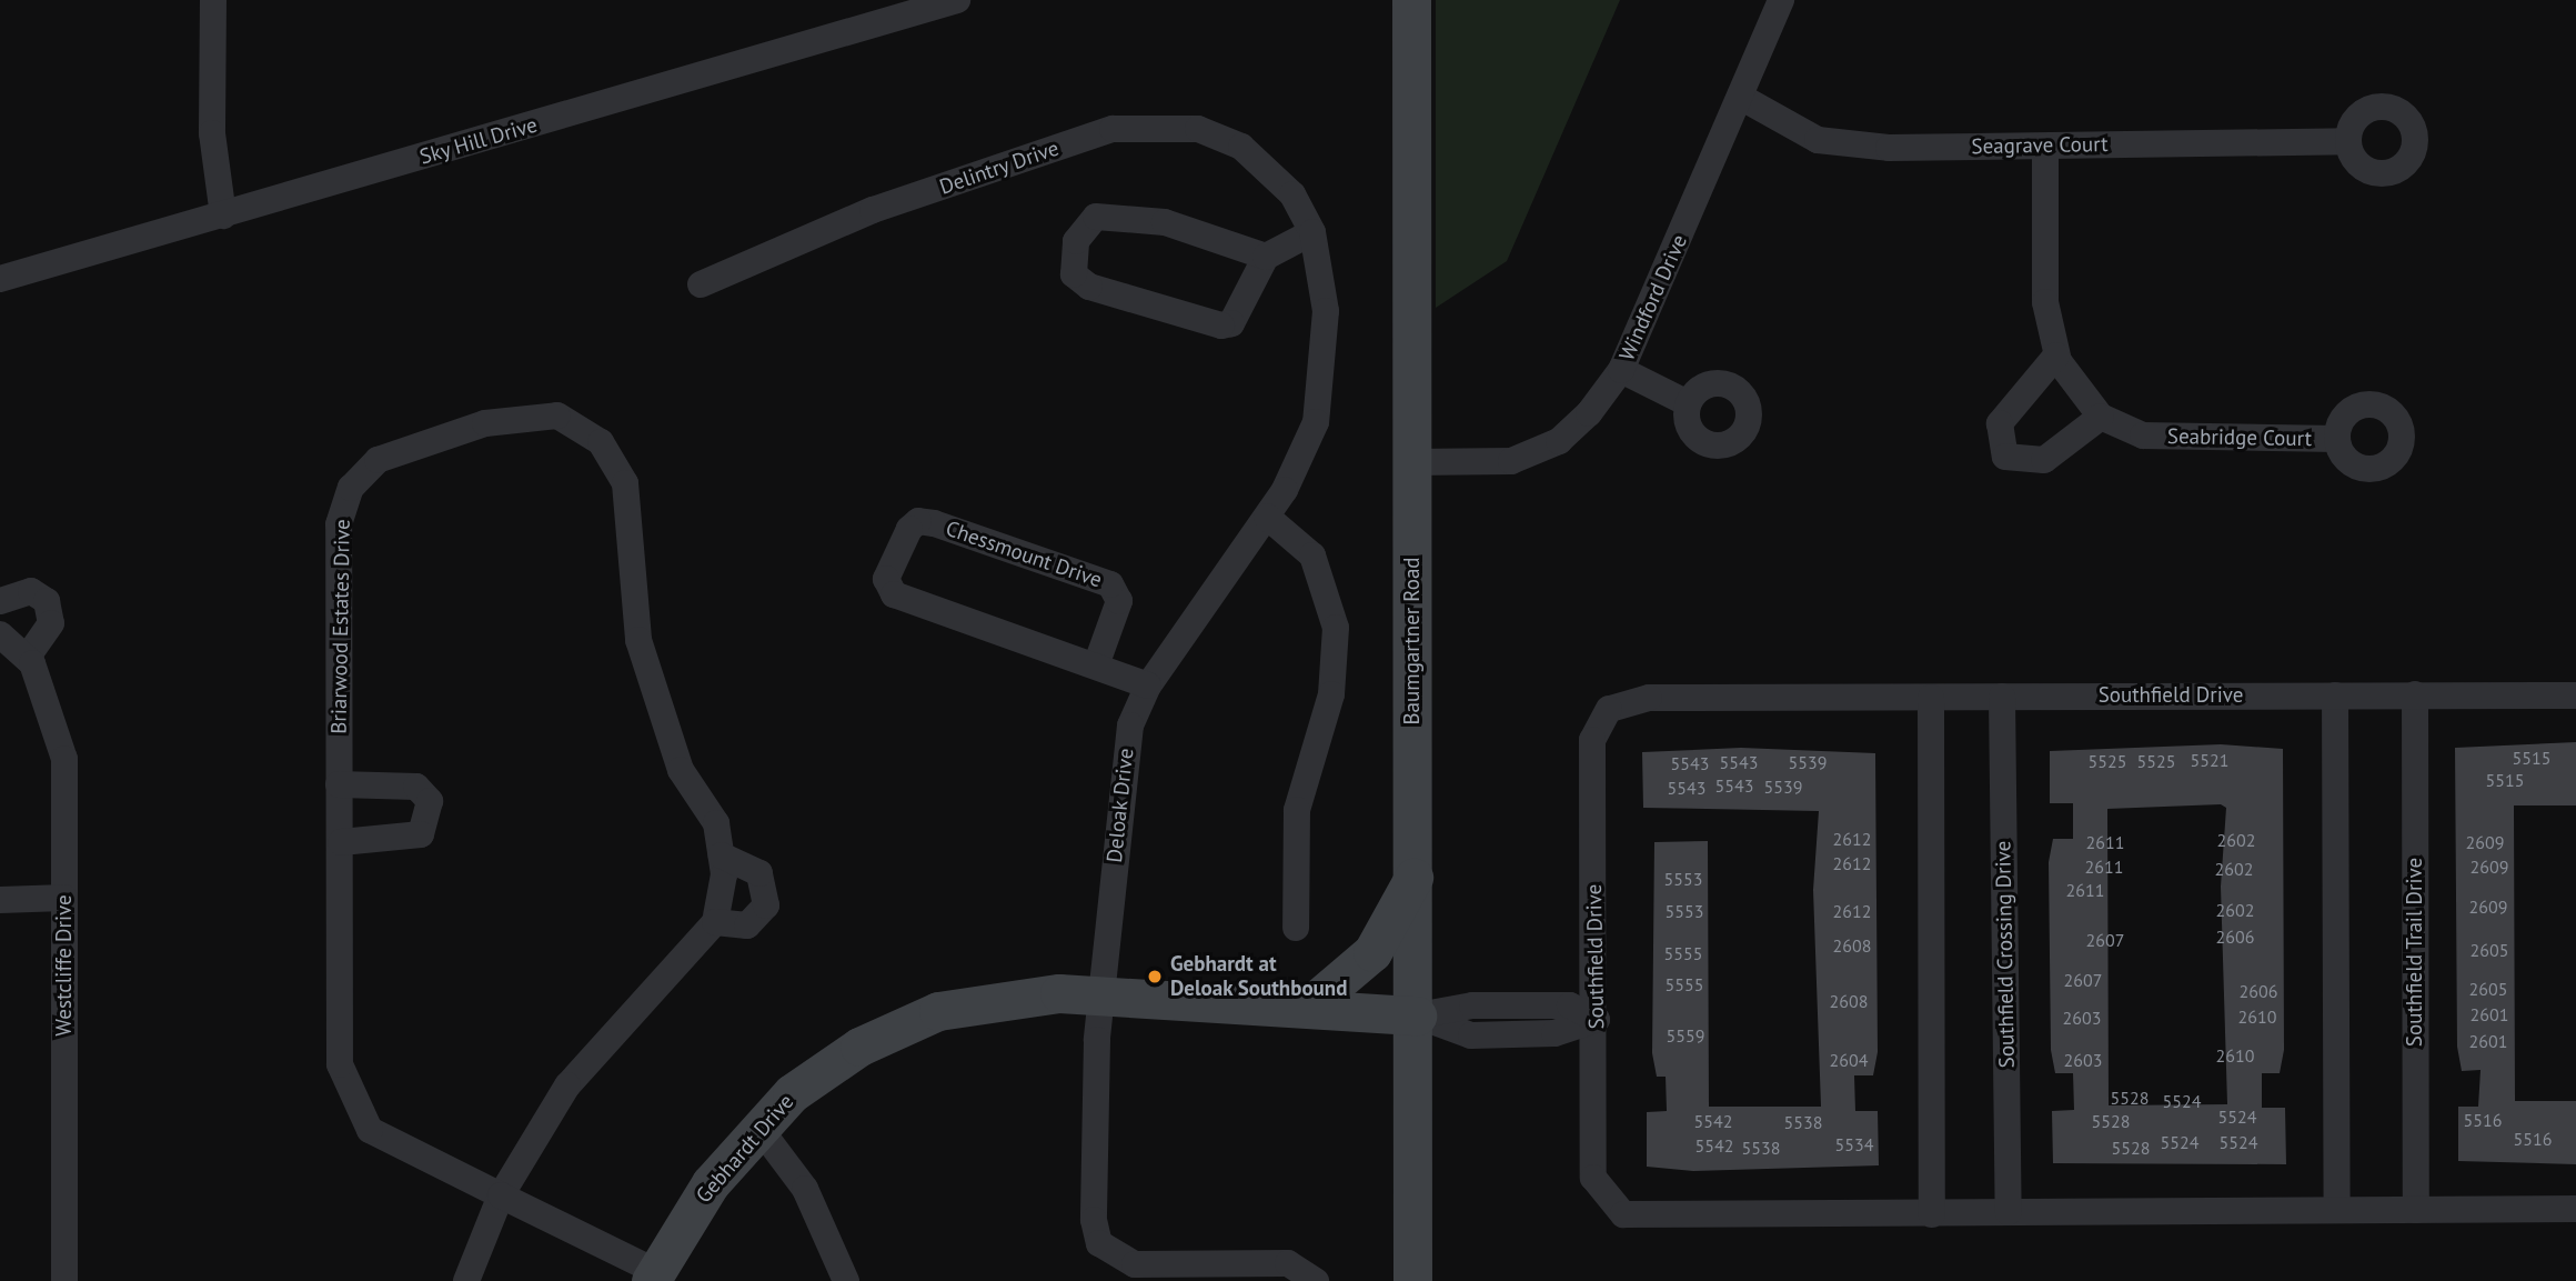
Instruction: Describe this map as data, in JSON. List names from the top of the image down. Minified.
{"streets":{"main road":["Baumgartner Road","Gebhardt Drive"],"street":["Sky Hill Drive","Seagrave Court","Delintry Drive","Windford Drive","Seabridge Court","Chessmount Drive","Briarwood Estates Drive","Southfield Drive","Deloak Drive","Southfield Trail Drive","Southfield Crossing Drive","Westcliffe Drive"]},"crossings":[["Seagrave Court","Windford Drive"],["Delintry Drive","Deloak Drive"],["Windford Drive","Baumgartner Road"],["Chessmount Drive","Deloak Drive"],["Briarwood Estates Drive","Gebhardt Drive"],["Baumgartner Road","Gebhardt Drive"],["Southfield Drive","Southfield Trail Drive"],["Southfield Drive","Southfield Crossing Drive"],["Deloak Drive","Gebhardt Drive"]],"places":["Gebhardt at Deloak Southbound"],"house_numbers":["5515","5521","5525","5525","5543","5539","5543","5515","5543","5539","5543","2612","2602","2611","2609","2612","2611","2609","2602","5553","2611","2609","2602","5553","2612","2606","2607","2608","2605","5555","2607","5555","2605","2606","2608","2601","2610","2603","5559","2601","2610","2604","2603","5528","5524","5524","5516","5542","5528","5538","5516","5524","5524","5534","5542","5538","5528"]}
